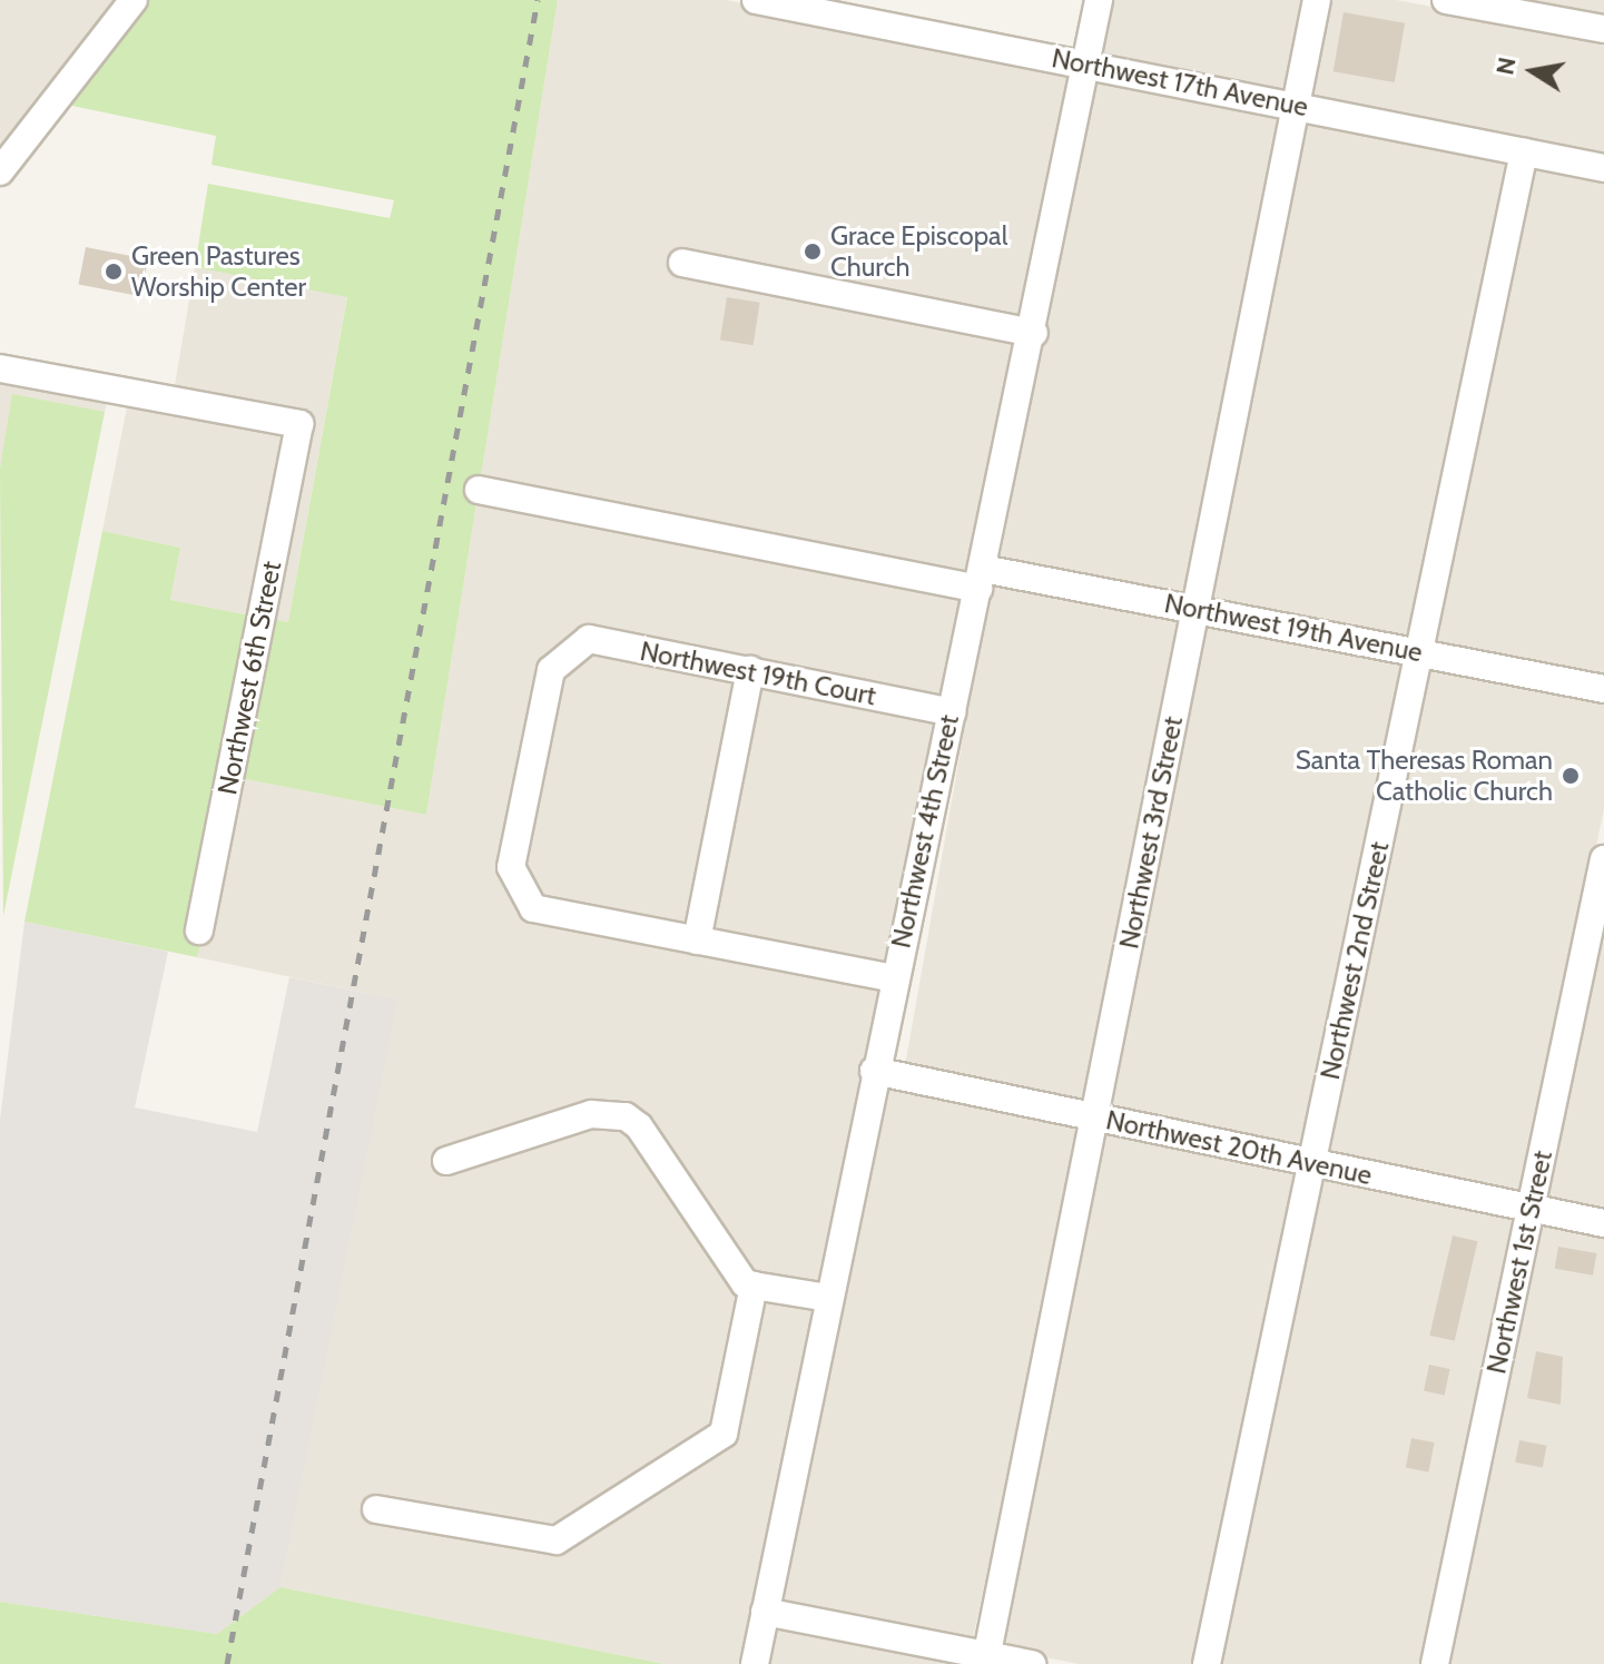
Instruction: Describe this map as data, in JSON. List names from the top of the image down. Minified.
{"streets":{"street":["Northwest 17th Avenue","Northwest 19th Avenue","Northwest 19th Court","Northwest 6th Street","Northwest 4th Street","Northwest 3rd Street","Northwest 2nd Street","Northwest 20th Avenue","Northwest 1st Street"]},"crossings":[["Northwest 17th Avenue","Northwest 4th Street"],["Northwest 17th Avenue","Northwest 3rd Street"],["Northwest 17th Avenue","Northwest 2nd Street"],["Northwest 19th Avenue","Northwest 4th Street"],["Northwest 19th Avenue","Northwest 3rd Street"],["Northwest 19th Avenue","Northwest 2nd Street"],["Northwest 19th Court","Northwest 4th Street"],["Northwest 4th Street","Northwest 20th Avenue"],["Northwest 3rd Street","Northwest 20th Avenue"],["Northwest 2nd Street","Northwest 20th Avenue"],["Northwest 20th Avenue","Northwest 1st Street"]],"places":["Grace Episcopal Church","Green Pastures Worship Center","Santa Theresas Roman Catholic Church"],"north":"left"}
